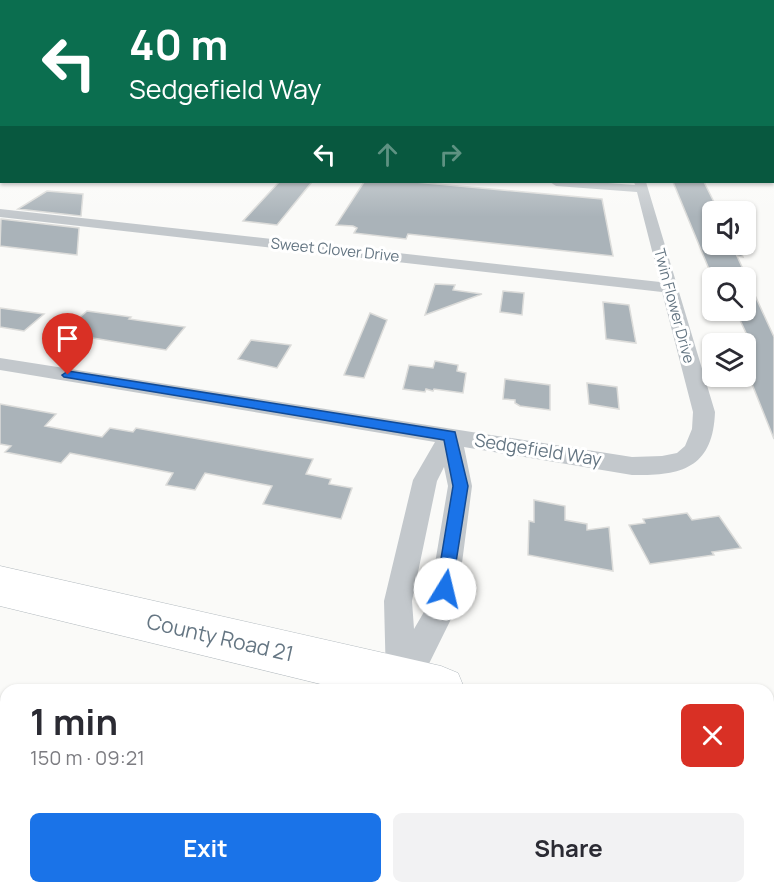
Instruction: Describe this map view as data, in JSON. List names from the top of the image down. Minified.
{"streets":{"street":["Sweet Clover Drive","Twin Flower Drive","Sedgefield Way","County Road 21"]},"crossings":[["Sweet Clover Drive","Twin Flower Drive"],["Twin Flower Drive","Sedgefield Way"]],"page":{"turn":["40 m","Sedgefield Way"],"heading":["1 min","150 m · 09:21"],"buttons":["Exit","Share"]}}
